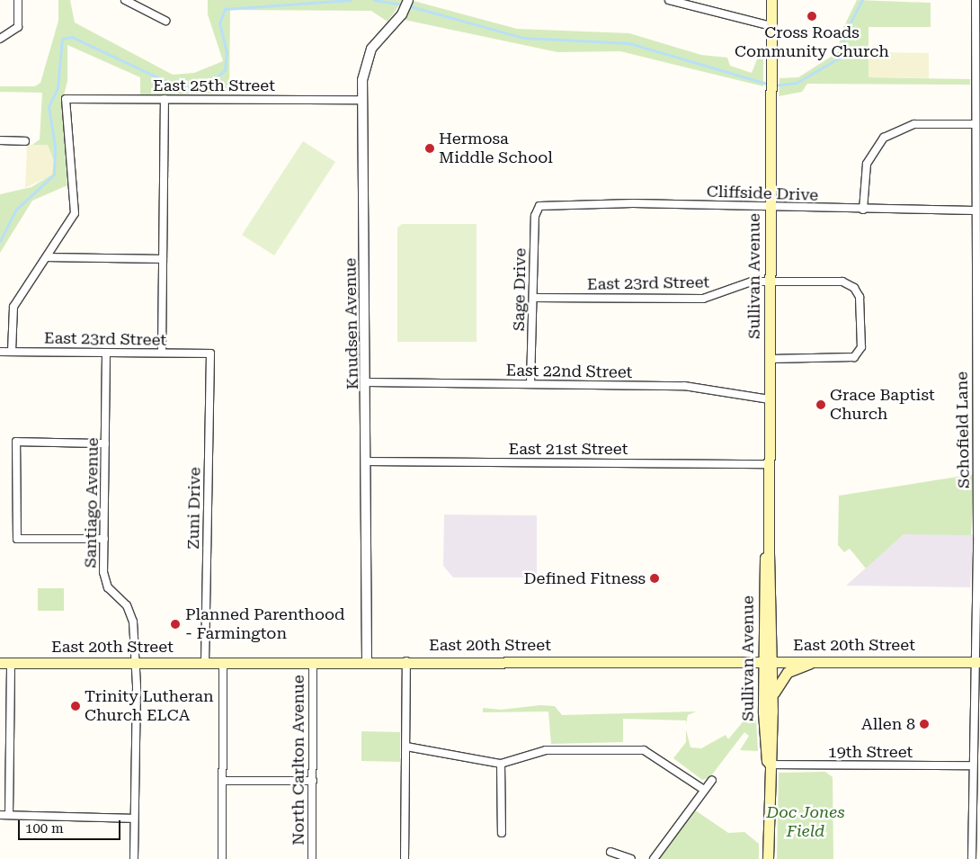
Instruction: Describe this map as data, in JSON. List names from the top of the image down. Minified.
{"streets":{"main road":["Sullivan Avenue","East 20th Street"],"street":["East 25th Street","Cliffside Drive","East 23rd Street","Sage Drive","Knudsen Avenue","East 22nd Street","Schofield Lane","East 21st Street","Santiago Avenue","Zuni Drive","19th Street","North Carlton Avenue"]},"crossings":[["East 25th Street","Knudsen Avenue"],["Cliffside Drive","Sullivan Avenue"],["Cliffside Drive","Sage Drive"],["Cliffside Drive","Schofield Lane"],["Sullivan Avenue","East 23rd Street"],["Sullivan Avenue","East 22nd Street"],["Sullivan Avenue","East 21st Street"],["Sullivan Avenue","East 20th Street"],["Sullivan Avenue","19th Street"],["East 23rd Street","Sage Drive"],["East 23rd Street","Santiago Avenue"],["East 23rd Street","Zuni Drive"],["Sage Drive","East 22nd Street"],["Knudsen Avenue","East 22nd Street"],["Knudsen Avenue","East 21st Street"],["Knudsen Avenue","East 20th Street"],["Schofield Lane","East 20th Street"],["Schofield Lane","19th Street"],["Santiago Avenue","East 20th Street"],["Zuni Drive","East 20th Street"],["East 20th Street","North Carlton Avenue"]],"parks":["Doc Jones Field"],"places":["Cross Roads Community Church","Hermosa Middle School","Grace Baptist Church","Defined Fitness","Planned Parenthood - Farmington","Trinity Lutheran Church ELCA","Allen 8"],"scale_bar":"100 m"}
